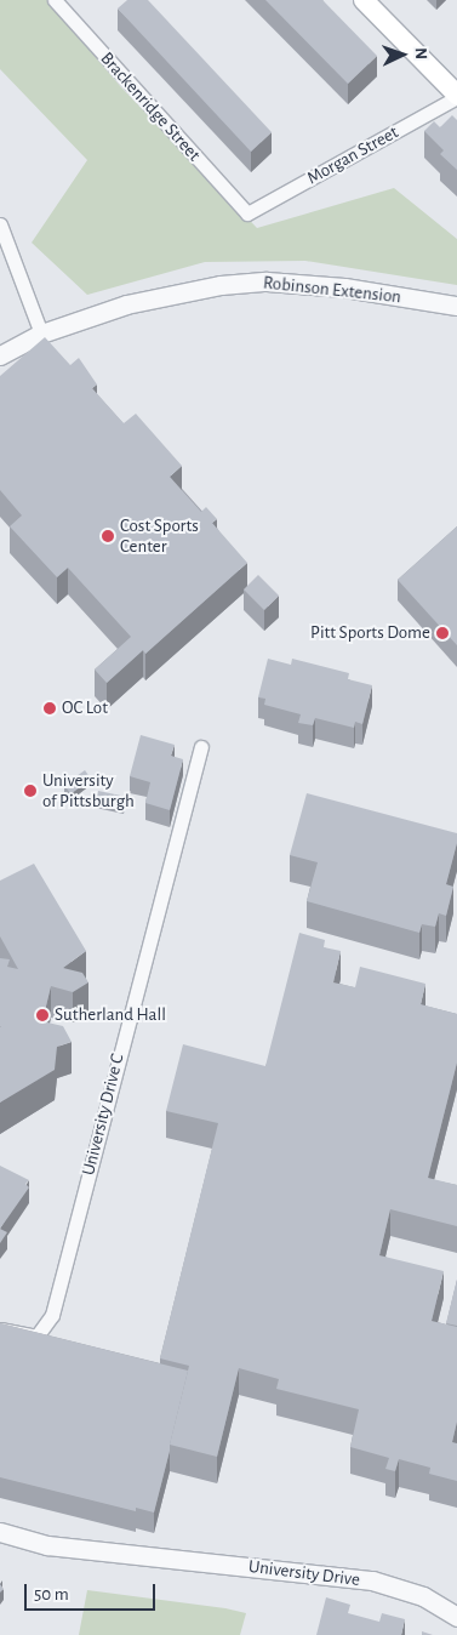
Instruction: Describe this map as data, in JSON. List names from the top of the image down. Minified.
{"streets":{"street":["Brackenridge Street","Morgan Street","Robinson Extension","University Drive C","University Drive"]},"crossings":[["Brackenridge Street","Morgan Street"]],"places":["Cost Sports Center","Pitt Sports Dome","OC Lot","University of Pittsburgh","Sutherland Hall"],"scale_bar":"50 m","north":"right"}
